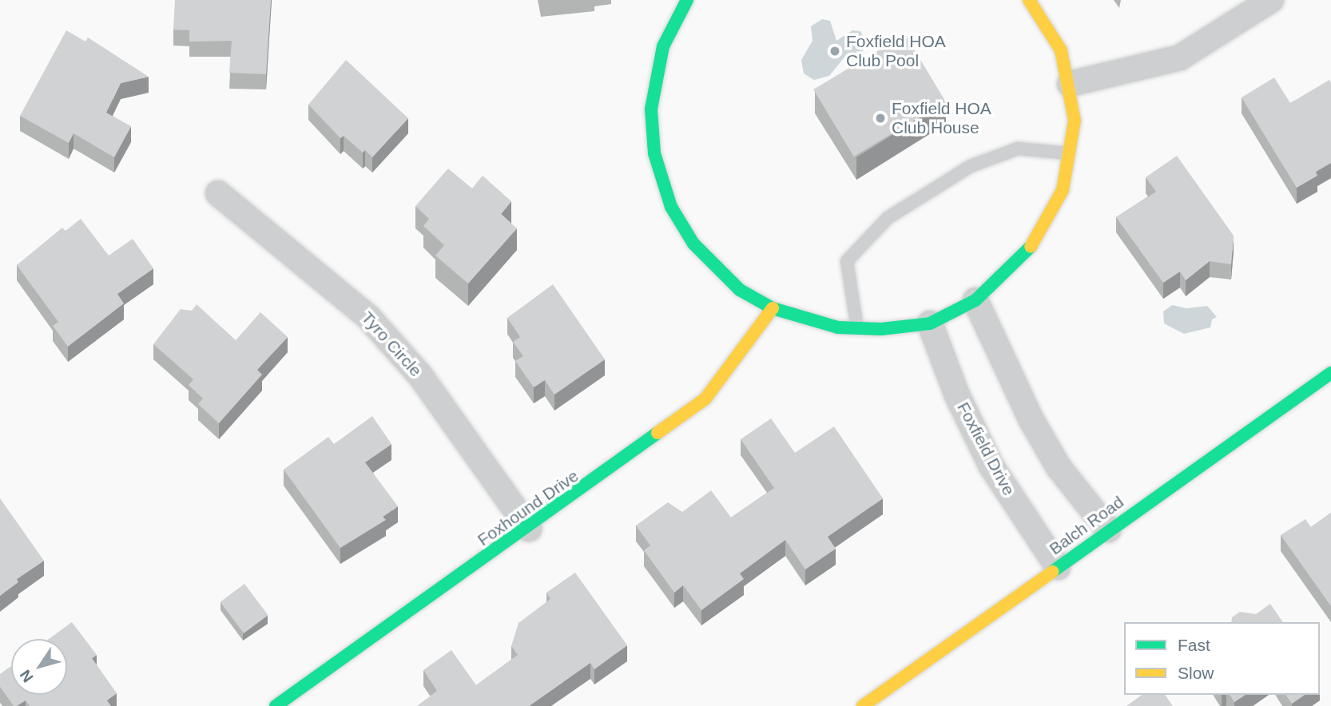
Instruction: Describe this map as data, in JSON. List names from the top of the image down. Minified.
{"streets":{"street":["Tyro Circle","Foxfield Drive","Foxhound Drive","Balch Road"]},"crossings":[["Tyro Circle","Foxhound Drive"],["Foxfield Drive","Balch Road"]],"places":["Foxfield HOA Club Pool","Foxfield HOA Club House"],"legend":["Fast","Slow"],"north":"bottom left"}
